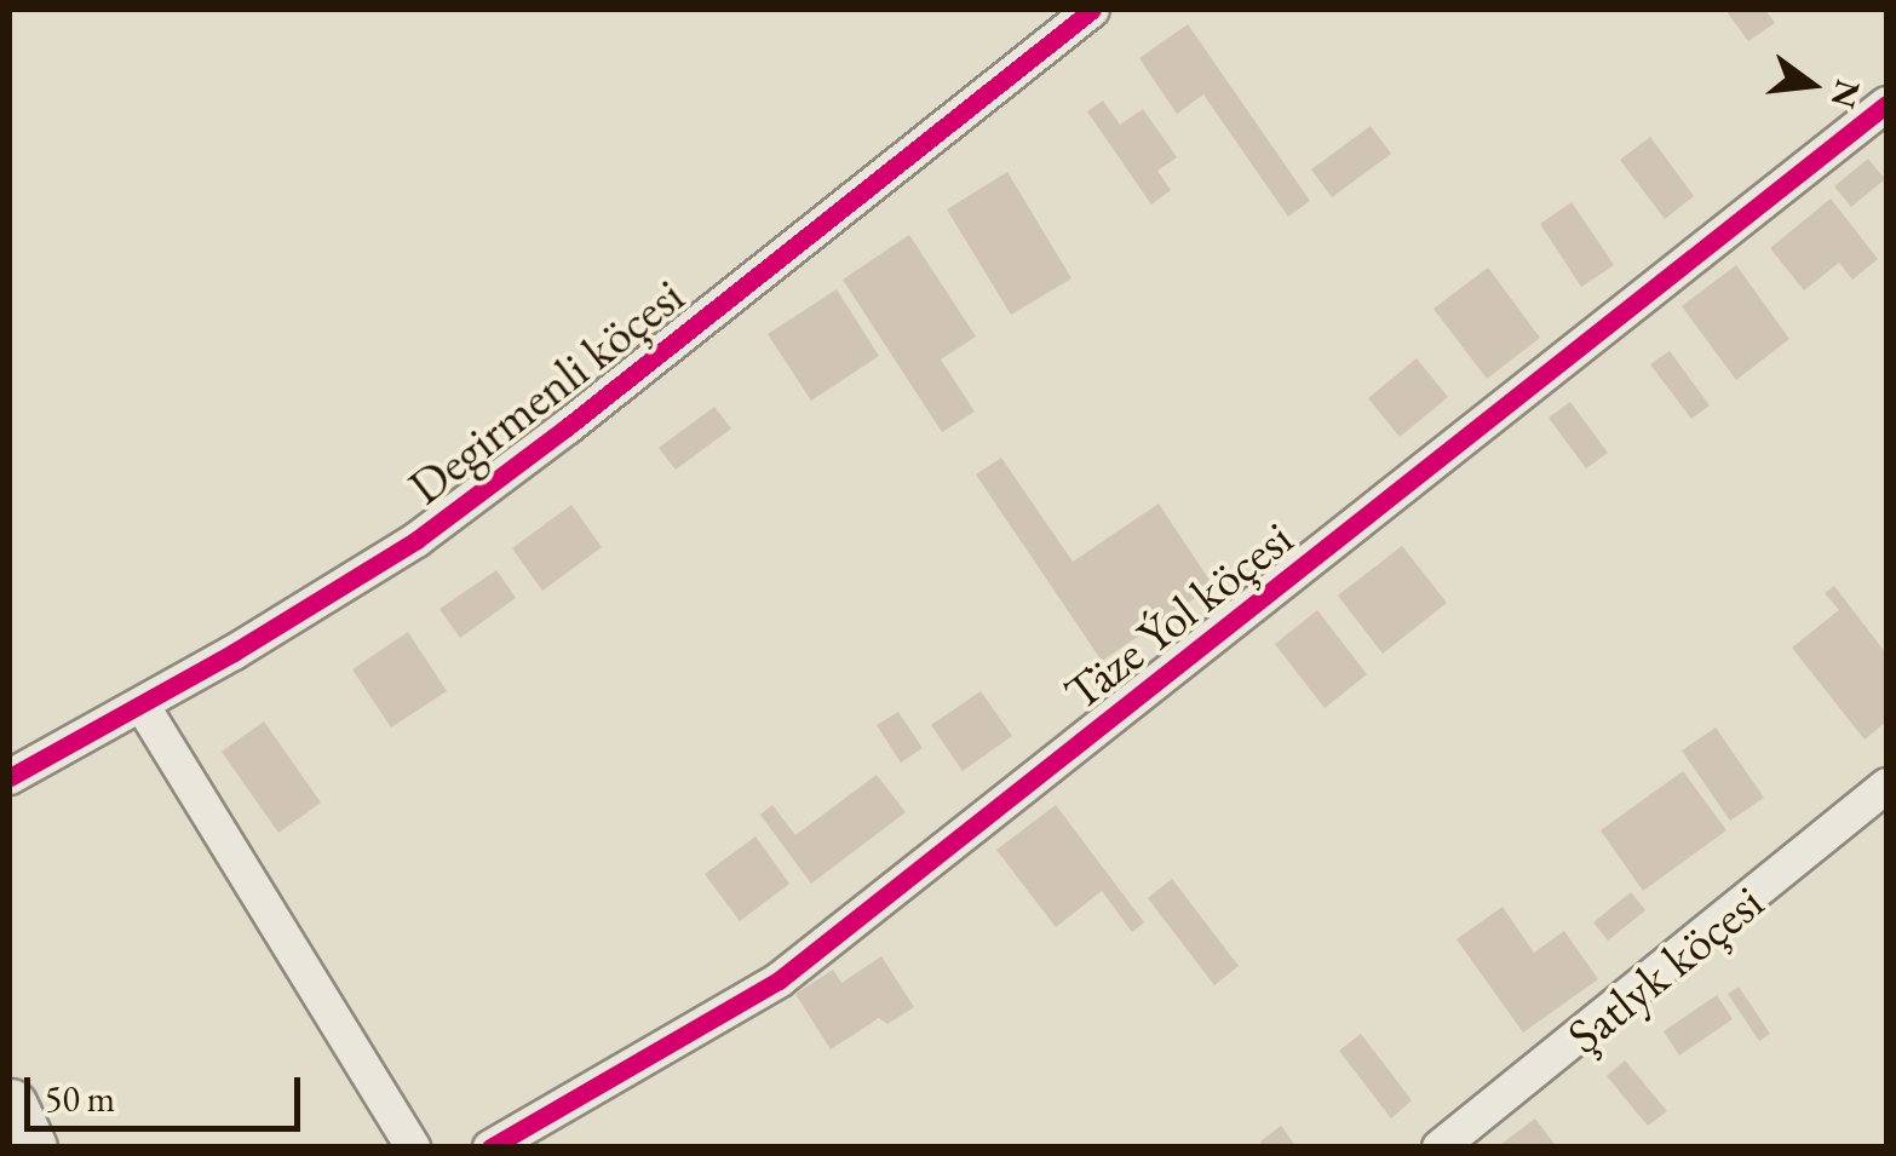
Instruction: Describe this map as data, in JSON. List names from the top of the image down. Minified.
{"streets":{"street":["Degirmenli köçesi","Täze Ýol köçesi","Şatlyk köçesi"]},"scale_bar":"50 m","north":"right"}
